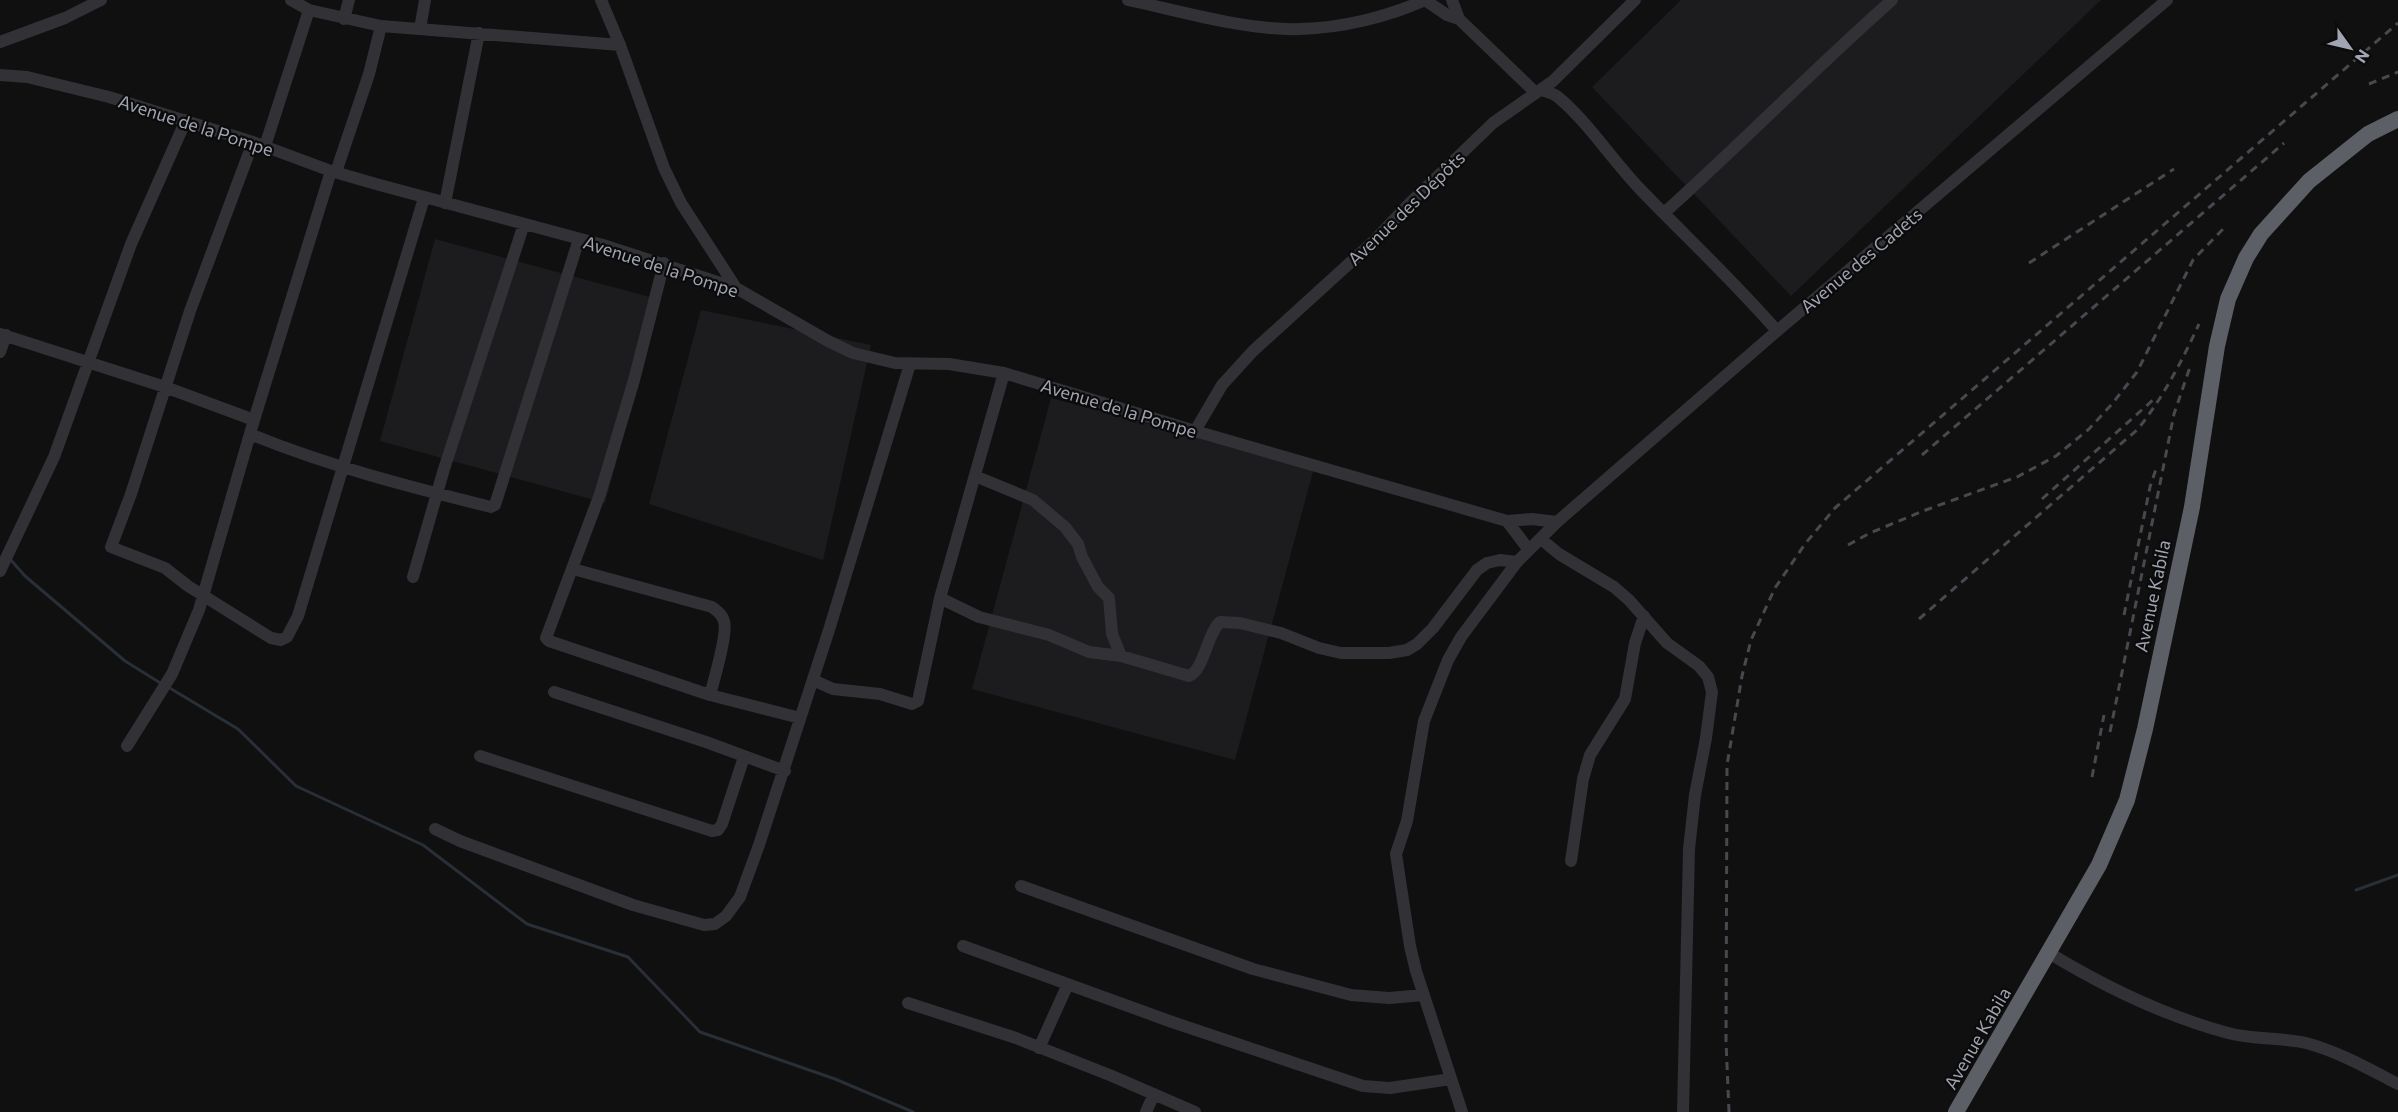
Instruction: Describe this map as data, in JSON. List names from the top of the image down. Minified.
{"streets":{"highway":["Avenue Kabila"],"street":["Avenue de la Pompe","Avenue des Dépôts","Avenue des Cadets"]},"crossings":[["Avenue de la Pompe","Avenue des Dépôts"],["Avenue de la Pompe","Avenue des Cadets"]],"north":"bottom right"}
